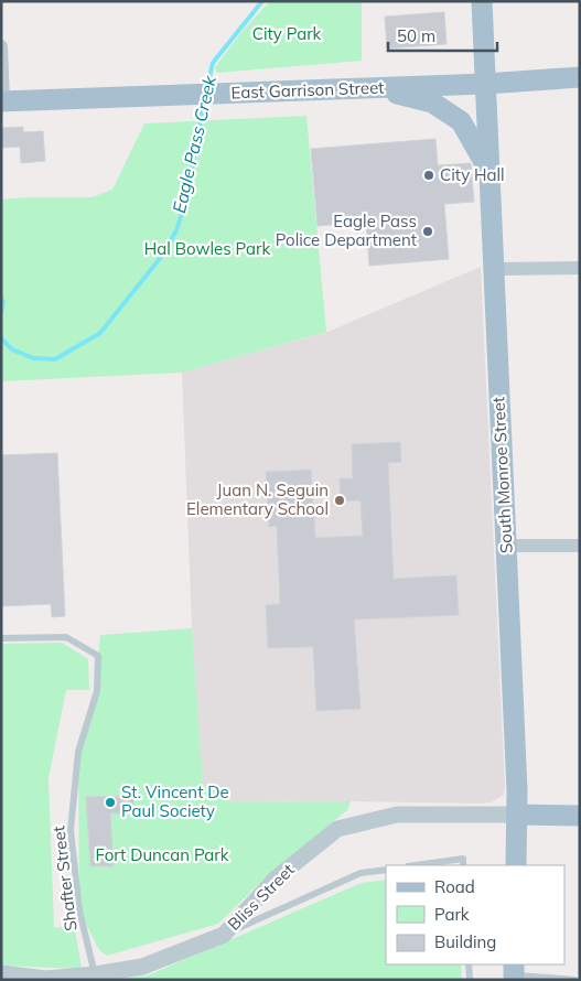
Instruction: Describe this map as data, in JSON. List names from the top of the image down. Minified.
{"streets":{"main road":["East Garrison Street","South Monroe Street"],"street":["Bliss Street"],"lane":["Shafter Street"]},"crossings":[["East Garrison Street","South Monroe Street"],["South Monroe Street","Bliss Street"],["Shafter Street","Bliss Street"]],"water":["Eagle Pass Creek"],"parks":["City Park","Hal Bowles Park","Fort Duncan Park"],"places":["City Hall","Eagle Pass Police Department","Juan N. Seguin Elementary School","St. Vincent De Paul Society"],"legend":["Road","Park","Building"],"scale_bar":"50 m"}
